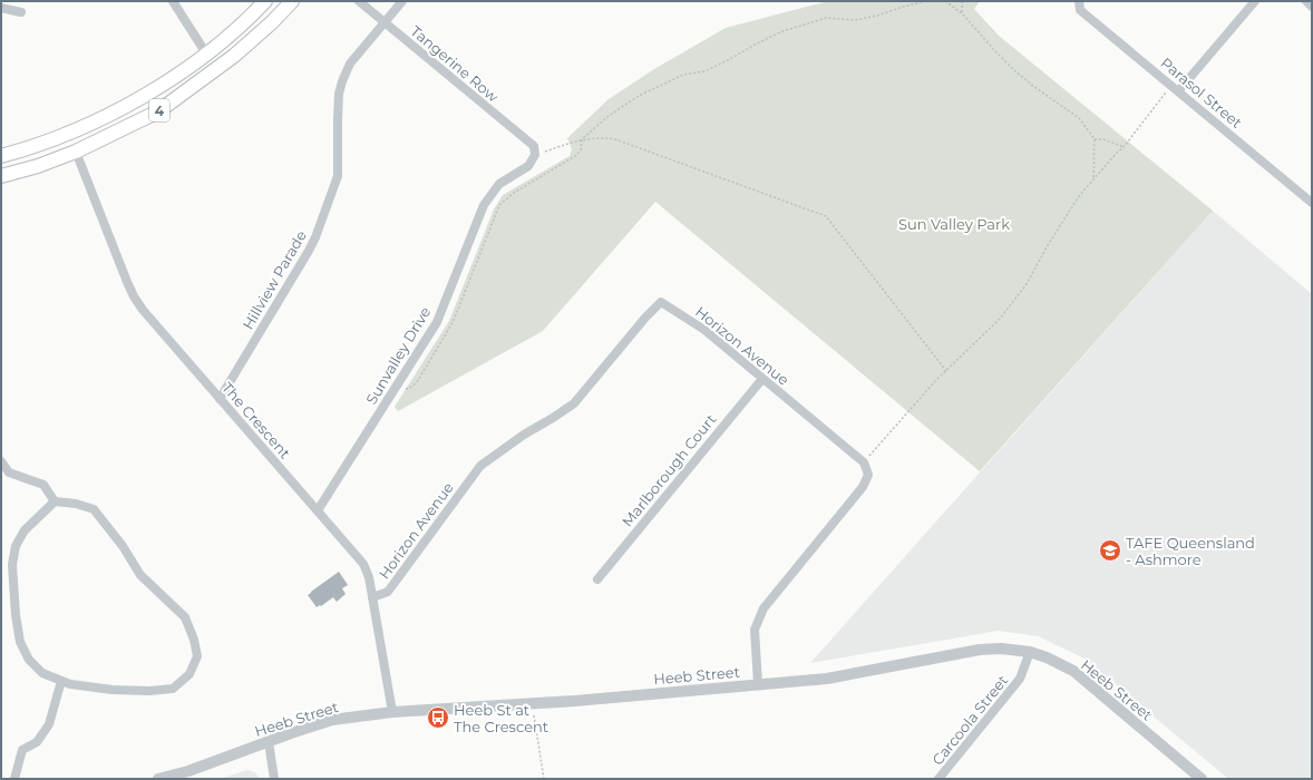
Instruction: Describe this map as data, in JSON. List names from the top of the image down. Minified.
{"streets":{"main road":["4"],"street":["Tangerine Row","Parasol Street","Hillview Parade","Horizon Avenue","Sunvalley Drive","The Crescent","Marlborough Court","Heeb Street","Carcoola Street"]},"crossings":[["Tangerine Row","Hillview Parade"],["Tangerine Row","Sunvalley Drive"],["4","The Crescent"],["Hillview Parade","The Crescent"],["Horizon Avenue","The Crescent"],["Horizon Avenue","Marlborough Court"],["Sunvalley Drive","The Crescent"],["The Crescent","Heeb Street"],["Heeb Street","Carcoola Street"]],"parks":["Sun Valley Park"],"places":{"school or university":["TAFE Queensland - Ashmore"],"bus stop":["Heeb St at The Crescent"]}}
